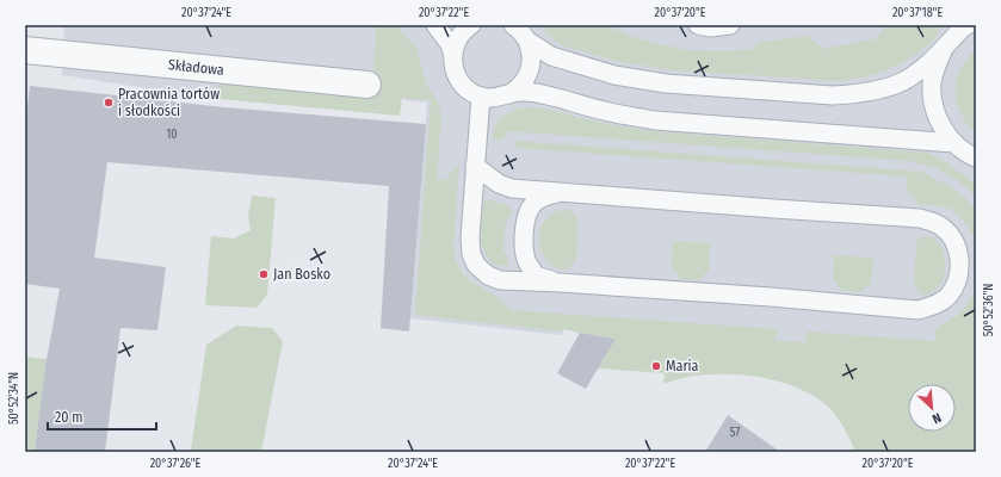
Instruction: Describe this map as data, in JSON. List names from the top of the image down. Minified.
{"streets":{"street":["Składowa"]},"places":["Pracownia tortów i słodkości","Jan Bosko","Maria"],"house_numbers":["10","57"],"scale_bar":"20 m","north":"bottom right","coordinates":["20°37'24\"E","20°37'22\"E","20°37'20\"E","20°37'18\"E","50°52'36\"N","50°52'34\"N","20°37'26\"E"]}
